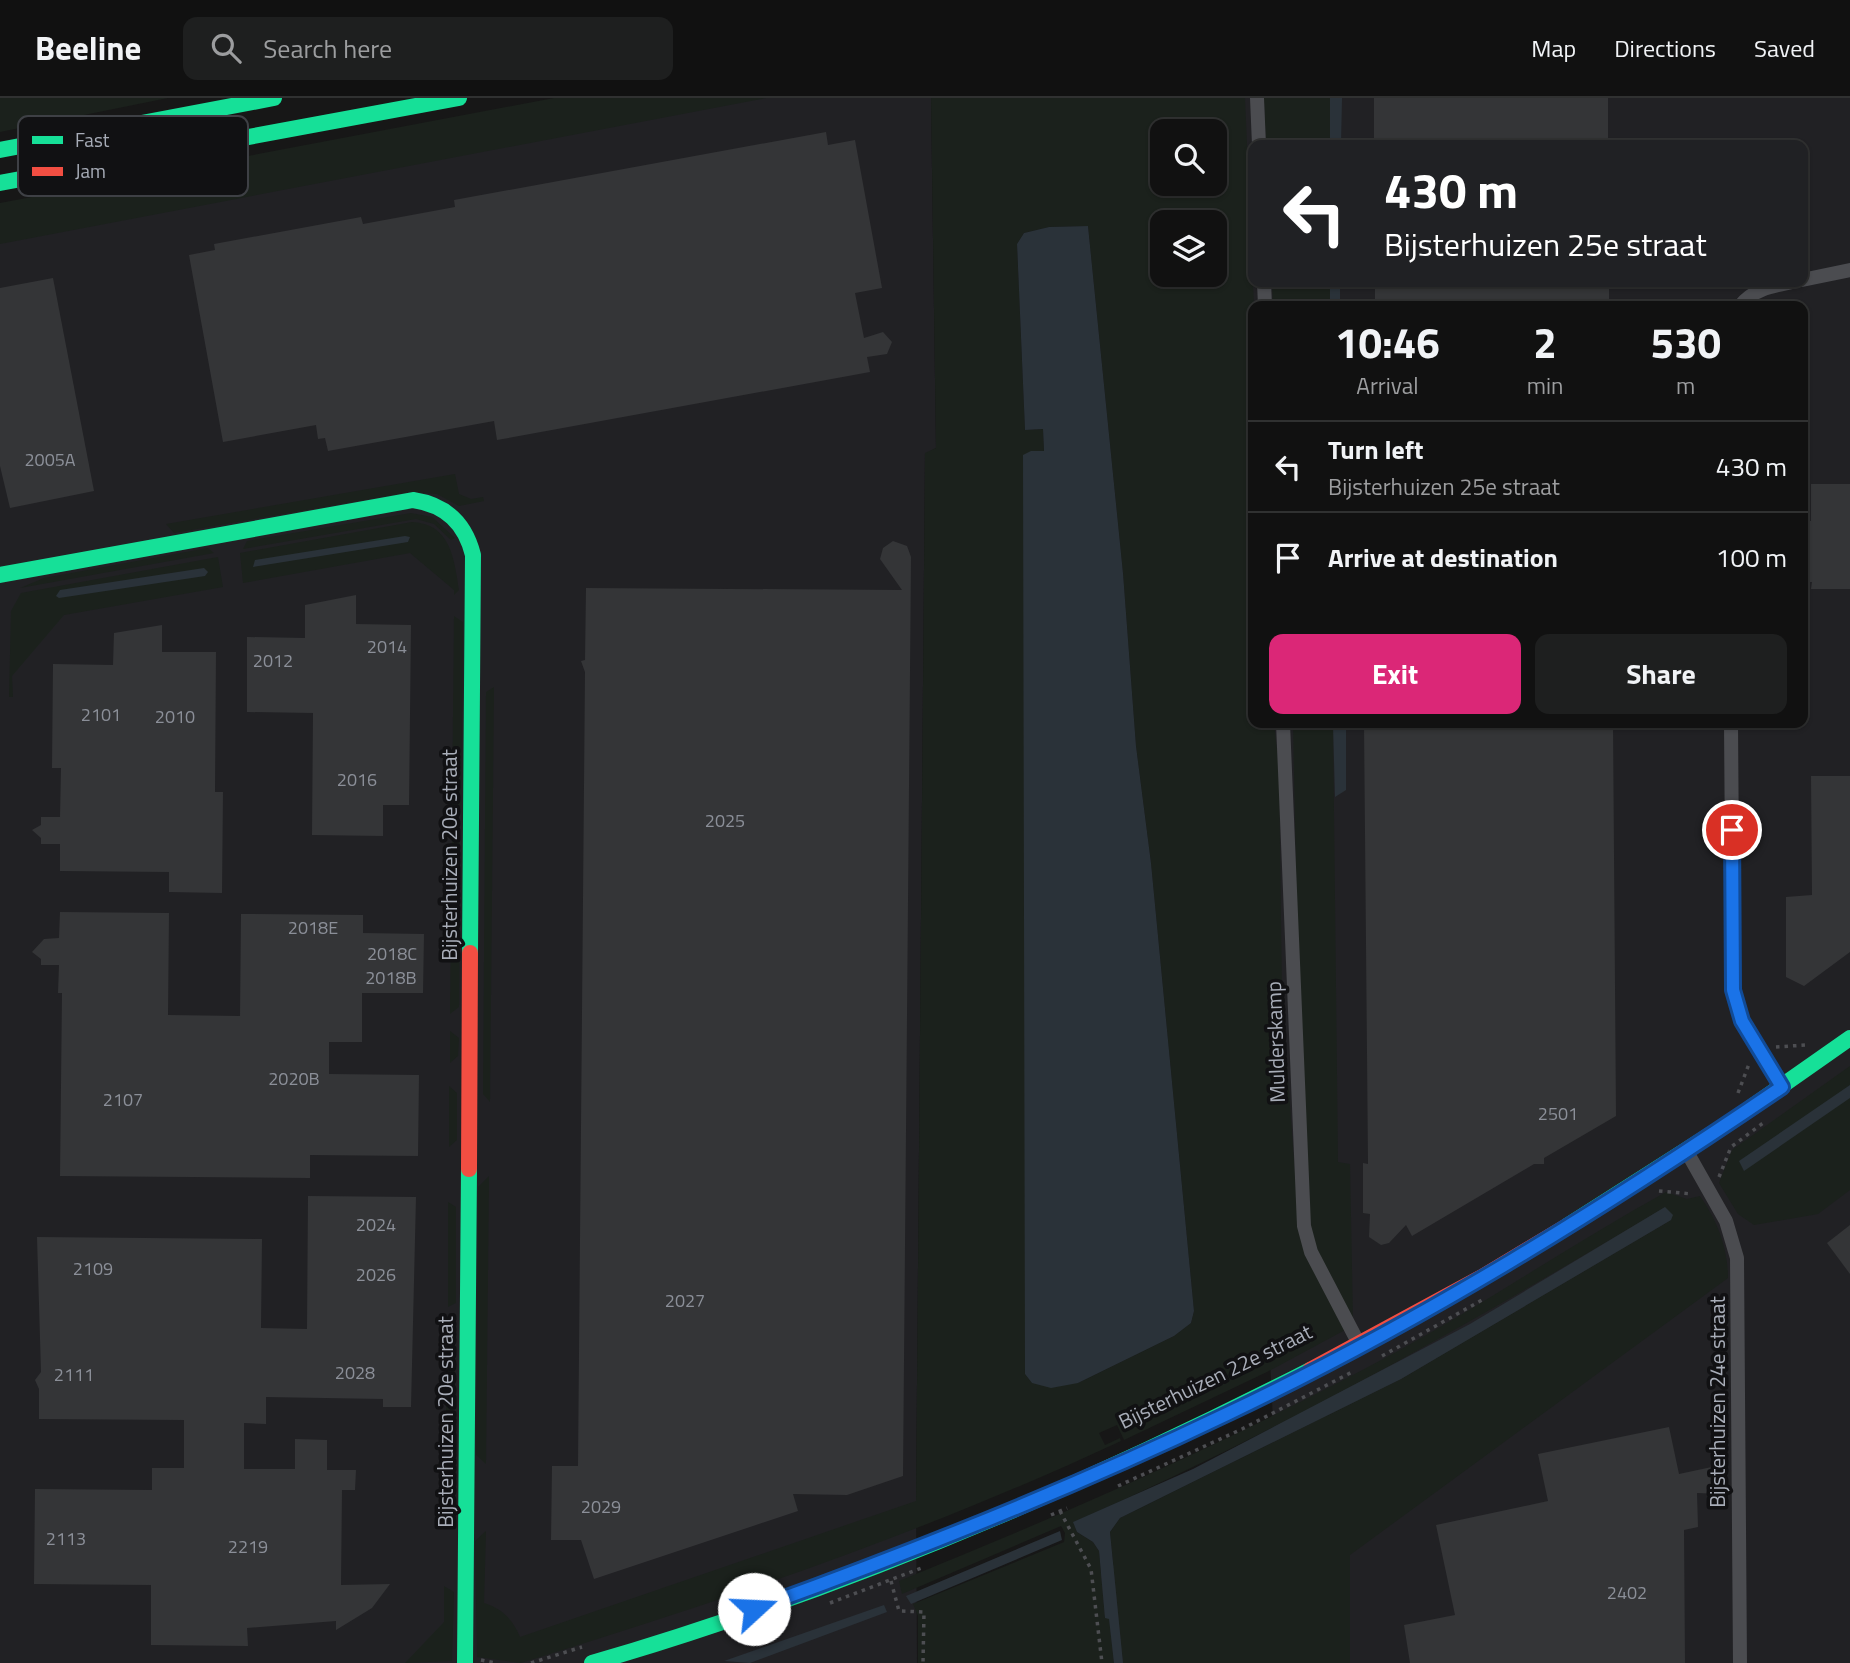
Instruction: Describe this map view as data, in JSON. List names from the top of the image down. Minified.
{"streets":{"main road":["Bijsterhuizen 20e straat","Bijsterhuizen 22e straat"],"street":["Mulderskamp","Bijsterhuizen 24e straat"]},"crossings":[["Mulderskamp","Bijsterhuizen 22e straat"],["Bijsterhuizen 22e straat","Bijsterhuizen 24e straat"]],"house_numbers":["2005A","2014","2012","2101","2010","2016","2025","2018E","2018C","2018B","2020B","2107","2501","2024","2109","2026","2027","2028","2111","2029","2113","2219","2402"],"legend":["Fast","Jam"],"page":{"header":"Beeline","search":"Search here","nav":["Map","Directions","Saved"],"turn":["430 m","Bijsterhuizen 25e straat"],"eta":["10:46","Arrival","2","min","530","m"],"list":[{"name":"Turn left","note":"Bijsterhuizen 25e straat","value":"430 m"},{"name":"Arrive at destination","value":"100 m"}],"buttons":["Exit","Share"]}}
